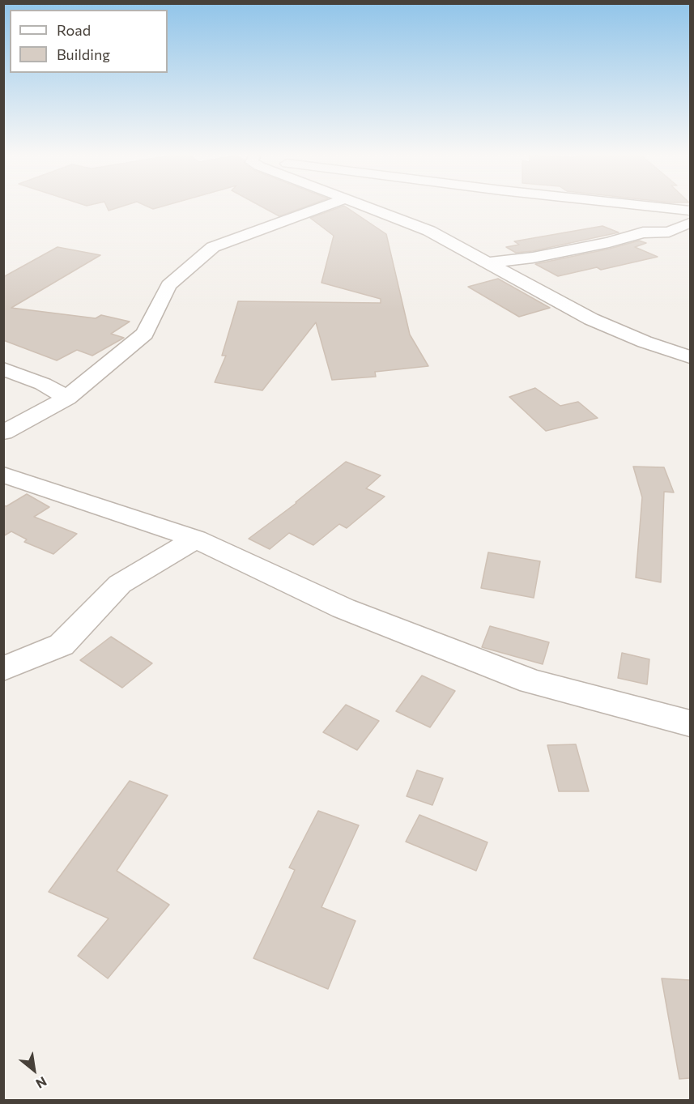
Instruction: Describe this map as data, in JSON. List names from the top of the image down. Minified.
{"legend":["Road","Building"],"north":"bottom right"}
